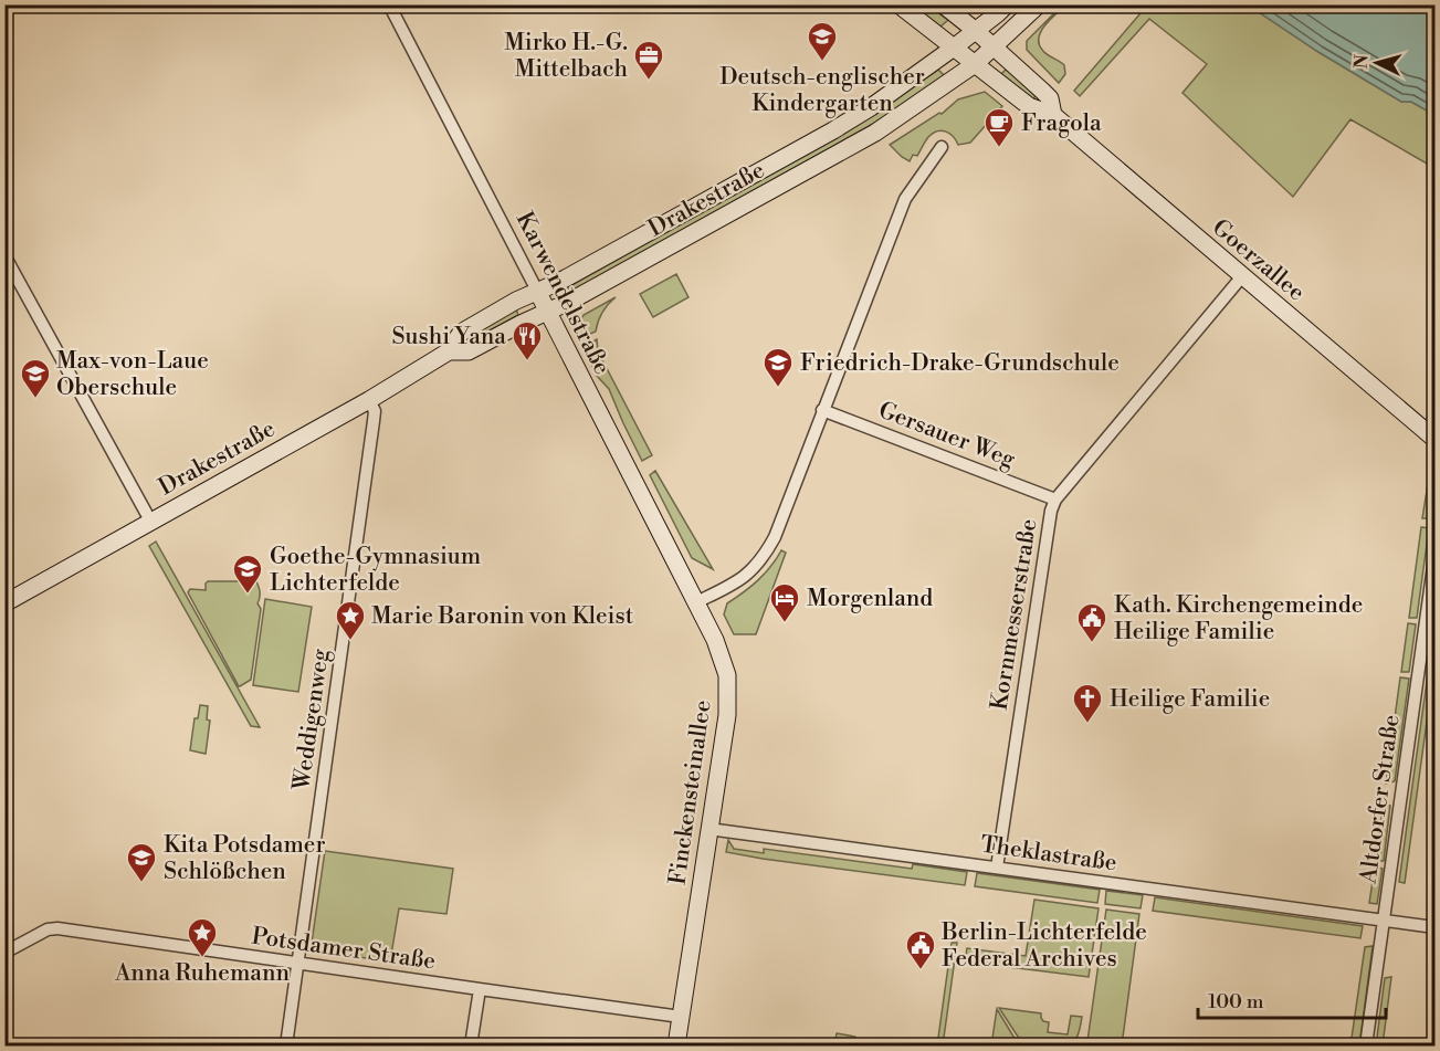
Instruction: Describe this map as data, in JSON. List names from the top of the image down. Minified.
{"streets":{"main road":["Drakestraße","Goerzallee","Karwendelstraße","Finckensteinallee"],"street":["Gersauer Weg","Kornmesserstraße","Weddigenweg","Altdorfer Straße","Theklastraße","Potsdamer Straße"]},"crossings":[["Drakestraße","Goerzallee"],["Drakestraße","Karwendelstraße"],["Drakestraße","Weddigenweg"],["Goerzallee","Kornmesserstraße"],["Karwendelstraße","Finckensteinallee"],["Gersauer Weg","Kornmesserstraße"],["Kornmesserstraße","Theklastraße"],["Weddigenweg","Potsdamer Straße"],["Finckensteinallee","Theklastraße"],["Finckensteinallee","Potsdamer Straße"],["Altdorfer Straße","Theklastraße"]],"places":{"school or university":["Deutsch-englischer Kindergarten","Friedrich-Drake-Grundschule","Max-von-Laue Oberschule","Goethe-Gymnasium Lichterfelde","Kita Potsdamer Schlößchen"],"office":["Mirko H.-G. Mittelbach"],"cafe":["Fragola"],"restaurant":["Sushi Yana"],"hotel":["Morgenland"],"place":["Marie Baronin von Kleist","Anna Ruhemann"],"public building":["Kath. Kirchengemeinde Heilige Familie","Berlin-Lichterfelde Federal Archives"],"church":["Heilige Familie"]},"scale_bar":"100 m","north":"left"}
